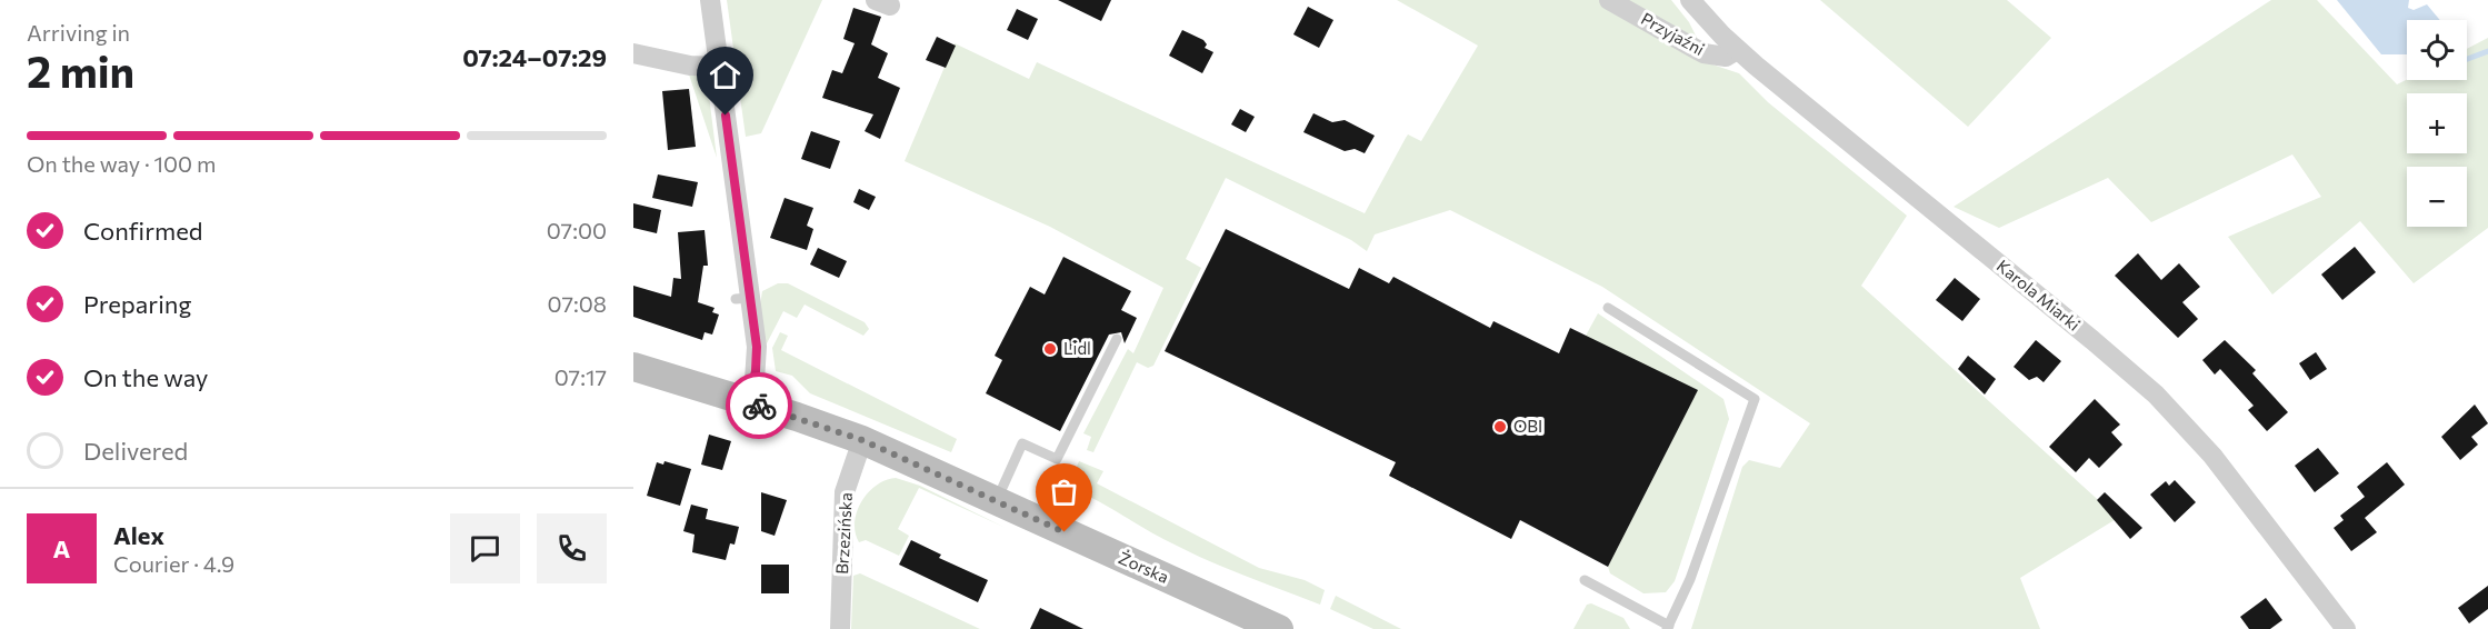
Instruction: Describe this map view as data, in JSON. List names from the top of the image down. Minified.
{"streets":{"main road":["Żorska"],"street":["Przyjaźni","Karola Miarki","Brzezińska"]},"crossings":[["Przyjaźni","Karola Miarki"],["Brzezińska","Żorska"]],"places":["Lidl","OBI"],"page":{"heading":["2 min","Arriving in","07:24–07:29"],"panel":["Alex","Courier · 4.9"],"map_buttons":["+","−"],"bar":"On the way · 100 m","list":[["Confirmed","07:00"],["Preparing","07:08"],["On the way","07:17"],"Delivered"],"round":"A"}}
